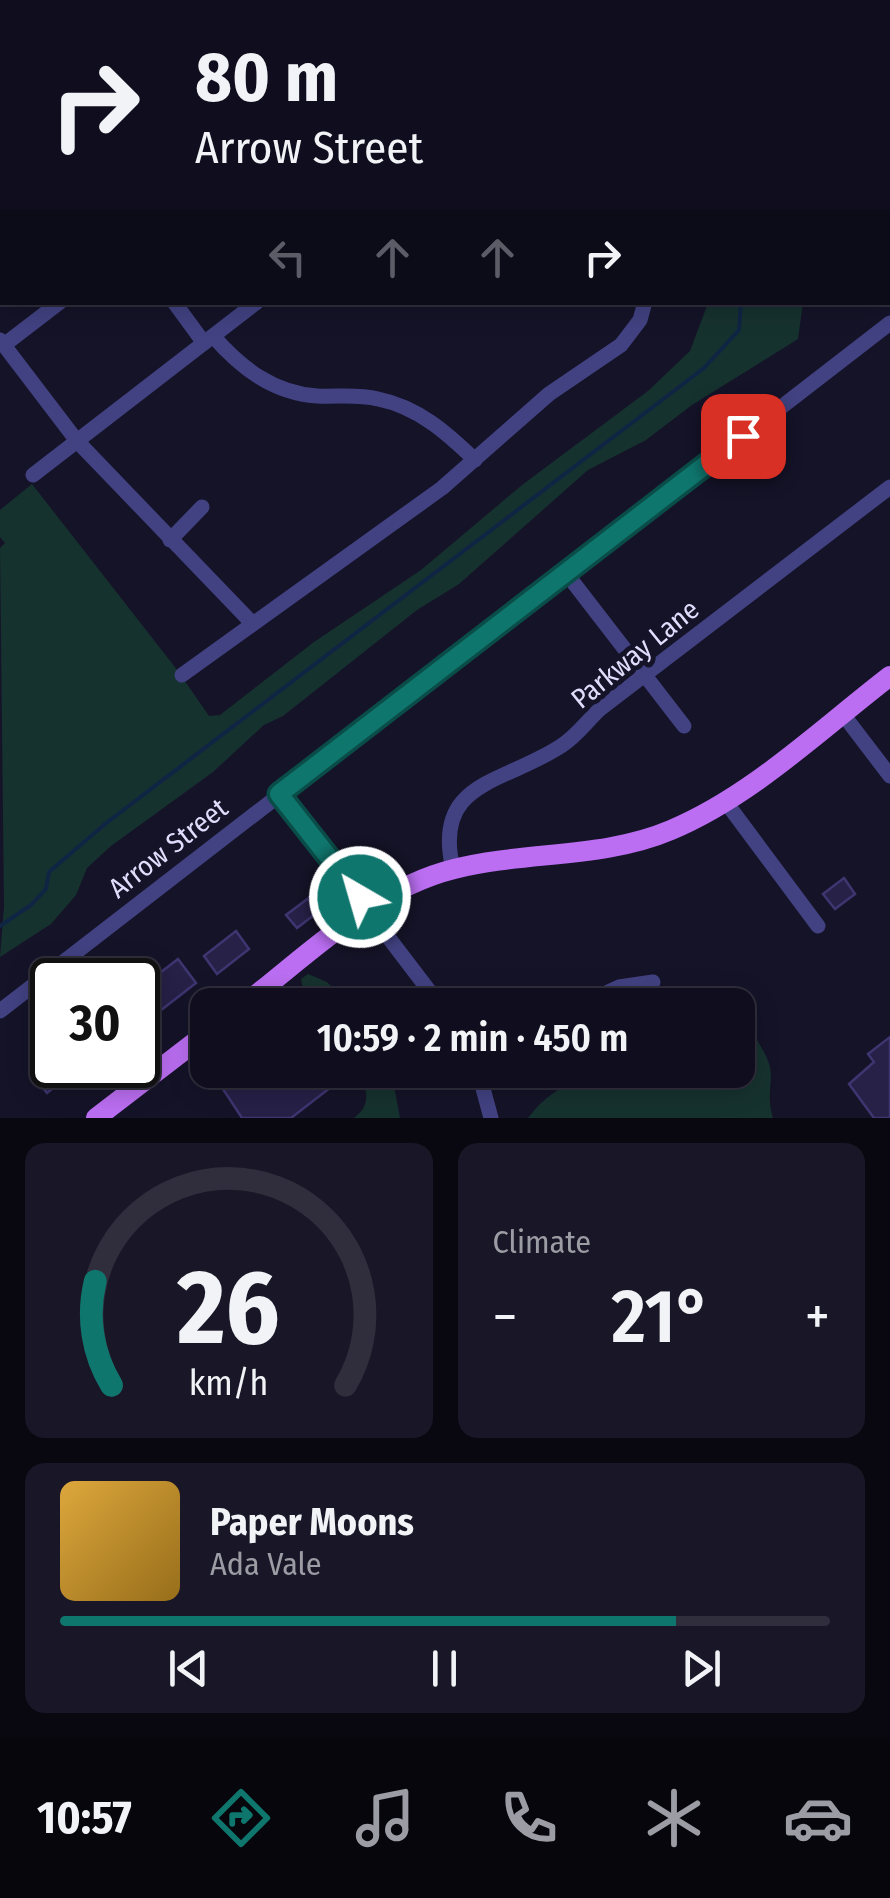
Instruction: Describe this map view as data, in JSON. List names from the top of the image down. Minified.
{"streets":{"street":["Parkway Lane","Arrow Street"]},"page":{"turn":["80 m","Arrow Street"],"limit":"30","trip":"10:59 · 2 min · 450 m","tile":"Climate","heat":["−","21°","+"],"song":["Paper Moons","Ada Vale"],"tabs":"10:57","gauge":["26","km/h"]}}
